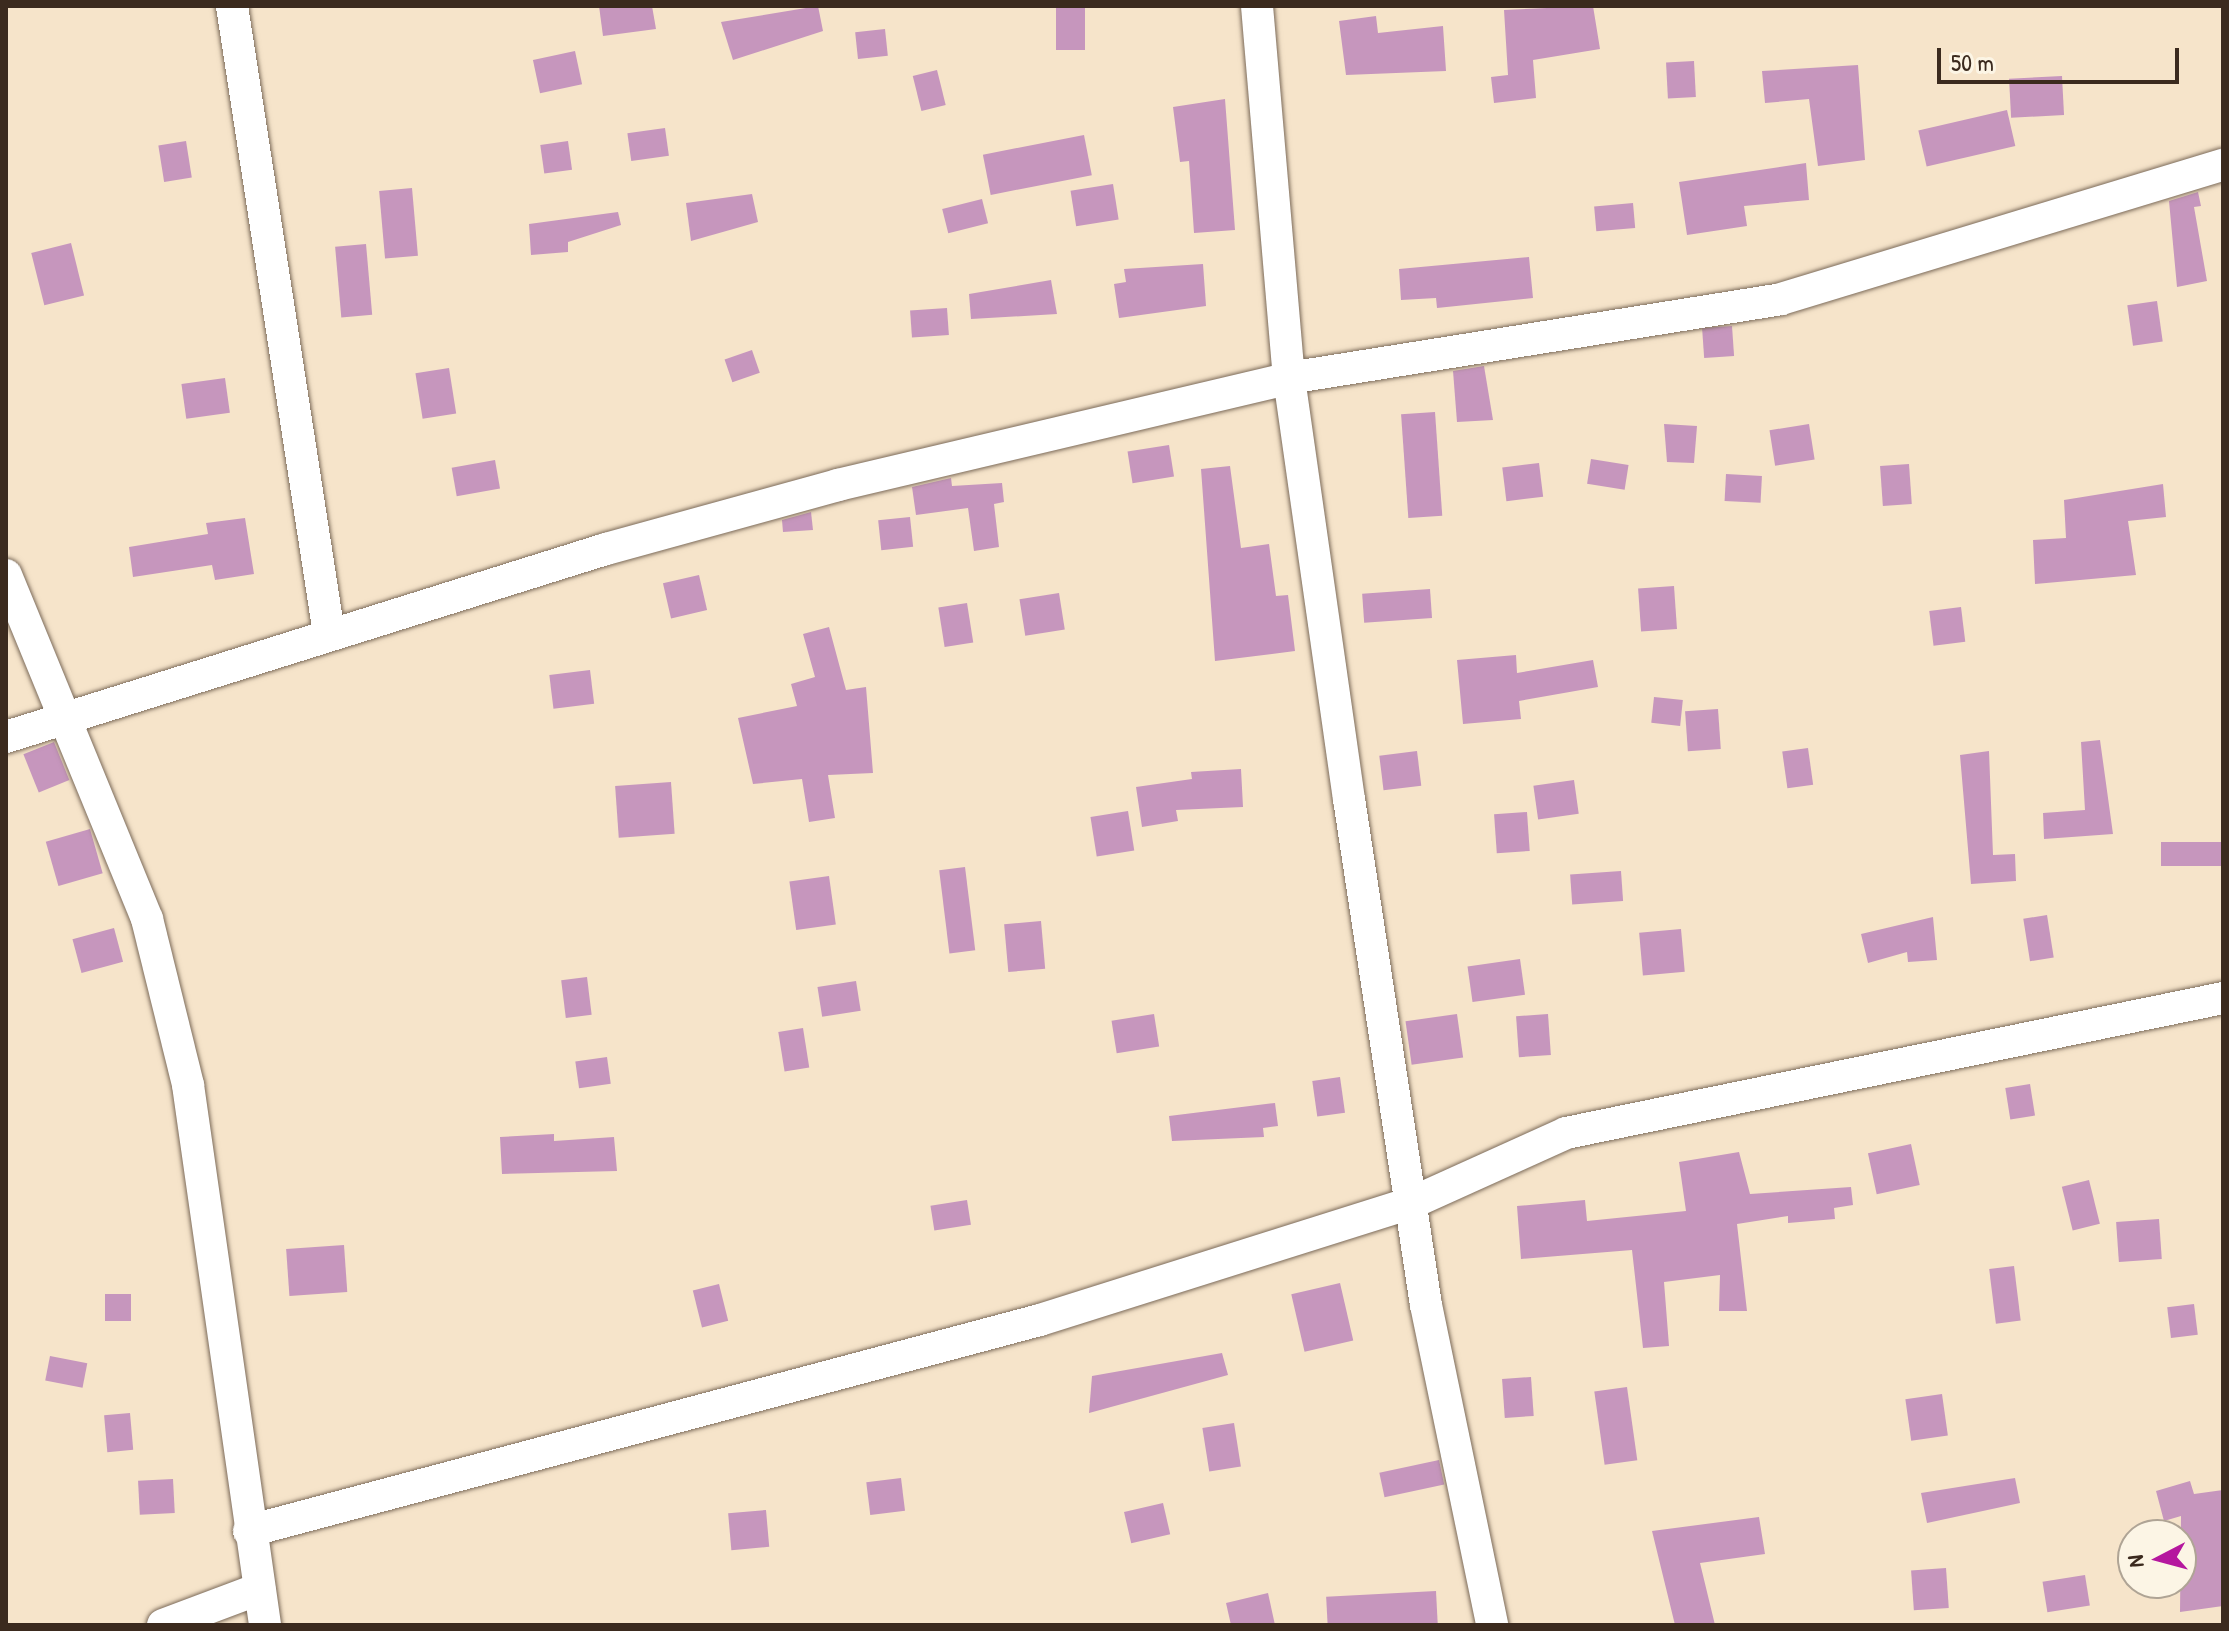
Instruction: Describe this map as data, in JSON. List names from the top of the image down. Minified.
{"scale_bar":"50 m","north":"left"}
